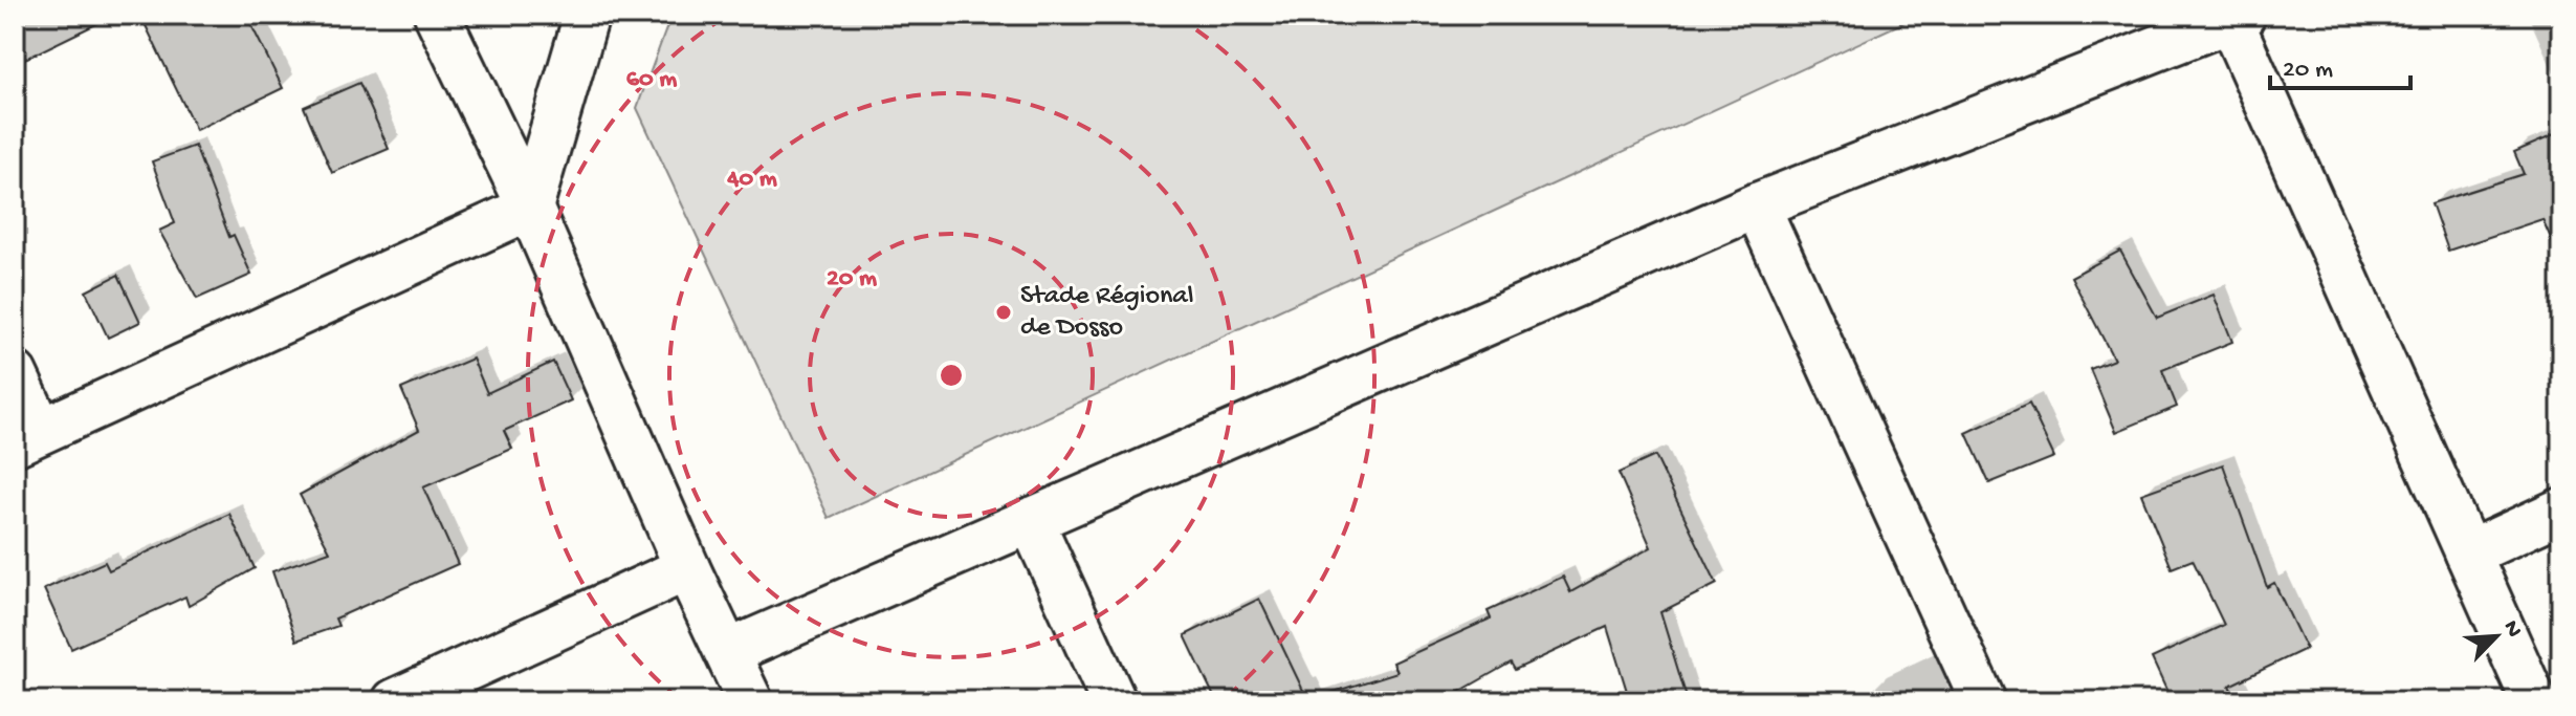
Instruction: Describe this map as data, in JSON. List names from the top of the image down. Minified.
{"places":["Stade Régional de Dosso"],"scale_bar":"20 m","north":"top right","rings":["60 m","40 m","20 m"]}
